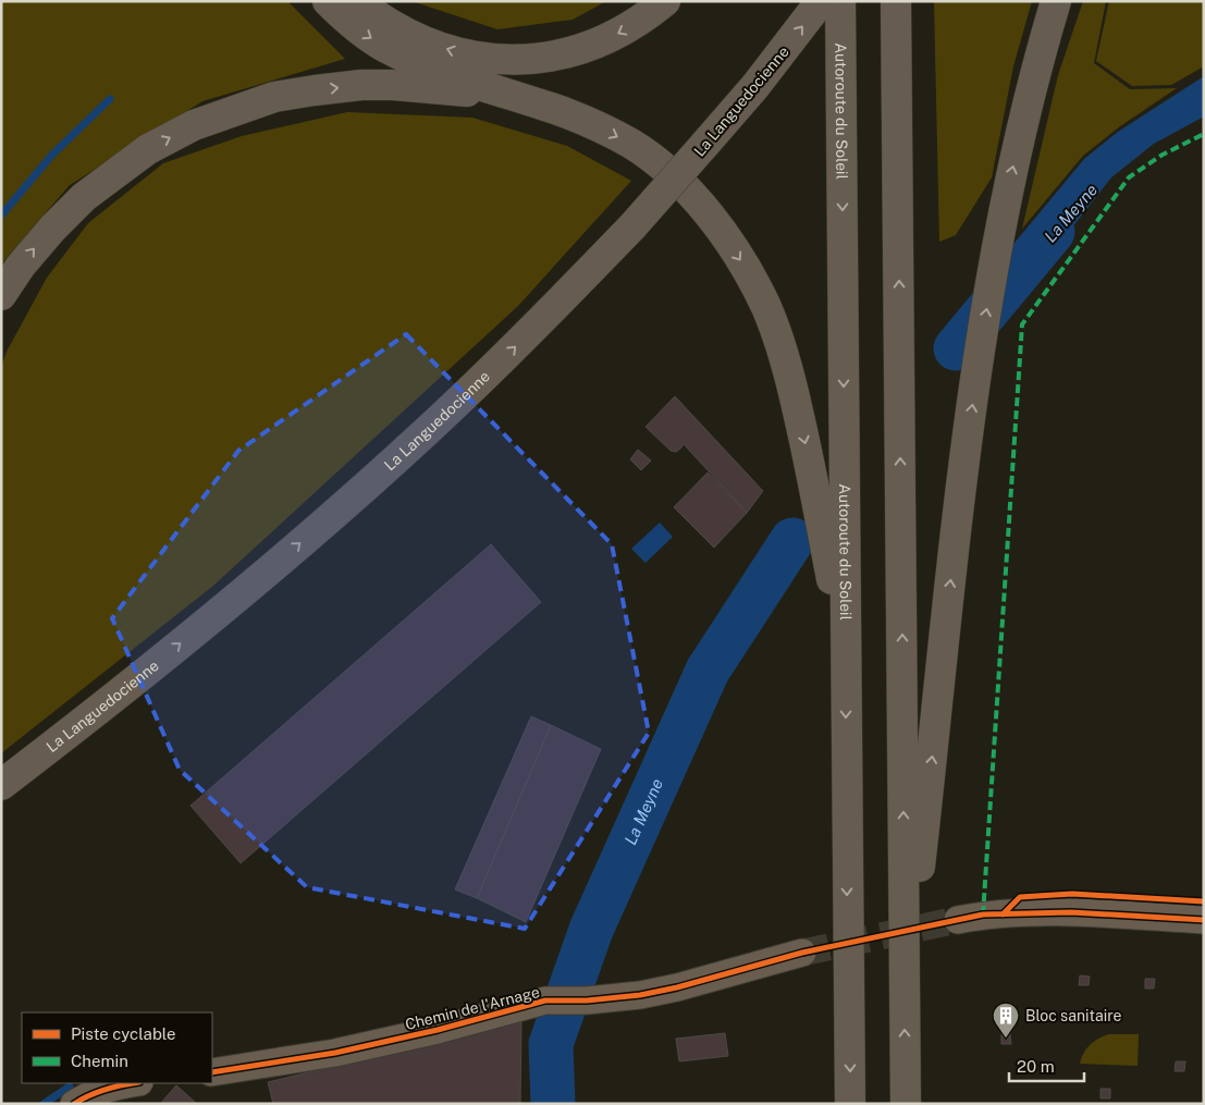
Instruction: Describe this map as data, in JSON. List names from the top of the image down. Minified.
{"streets":{"highway":["La Languedocienne","Autoroute du Soleil"],"street":["Chemin de l'Arnage"]},"one_way":["La Languedocienne"],"water":["La Meyne"],"places":{"building":["Bloc sanitaire"]},"legend":["Piste cyclable","Chemin"],"scale_bar":"20 m"}
